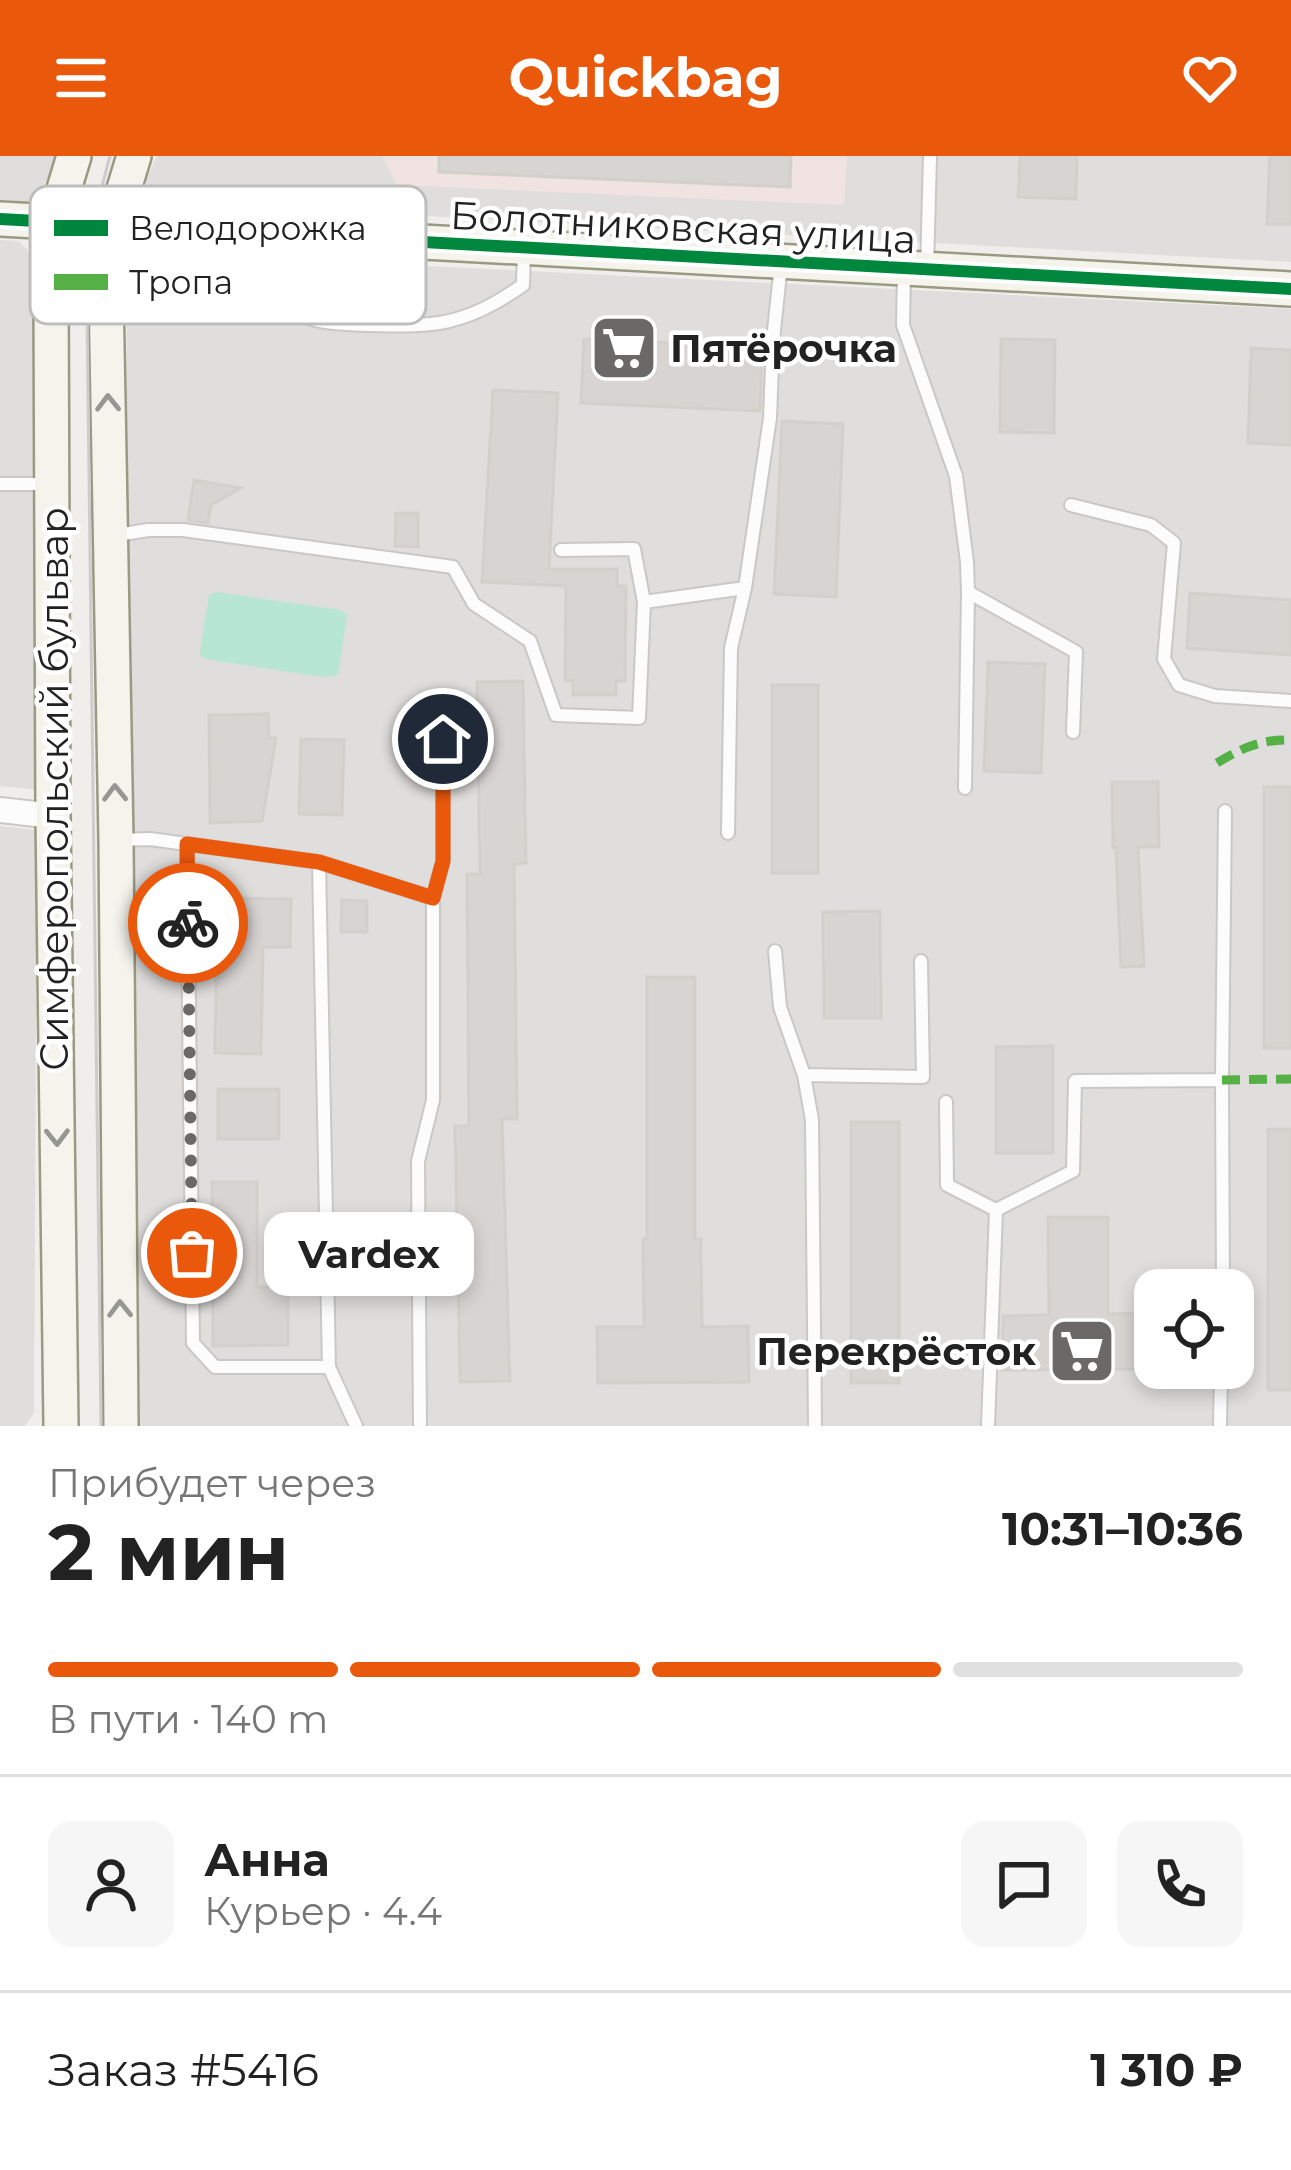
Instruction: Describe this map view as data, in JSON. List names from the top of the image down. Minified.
{"streets":{"main road":["Болотниковская улица","Симферопольский бульвар"]},"places":{"supermarket":["Пятёрочка","Перекрёсток"],"other":["Vardex"]},"legend":["Велодорожка","Тропа"],"page":{"header":"Quickbag","bubble":"Vardex","heading":["2 мин","Прибудет через","10:31–10:36"],"panel":["Анна","Курьер · 4.4","Заказ #5416","1 310 ₽"],"bar":"В пути · 140 m"}}
